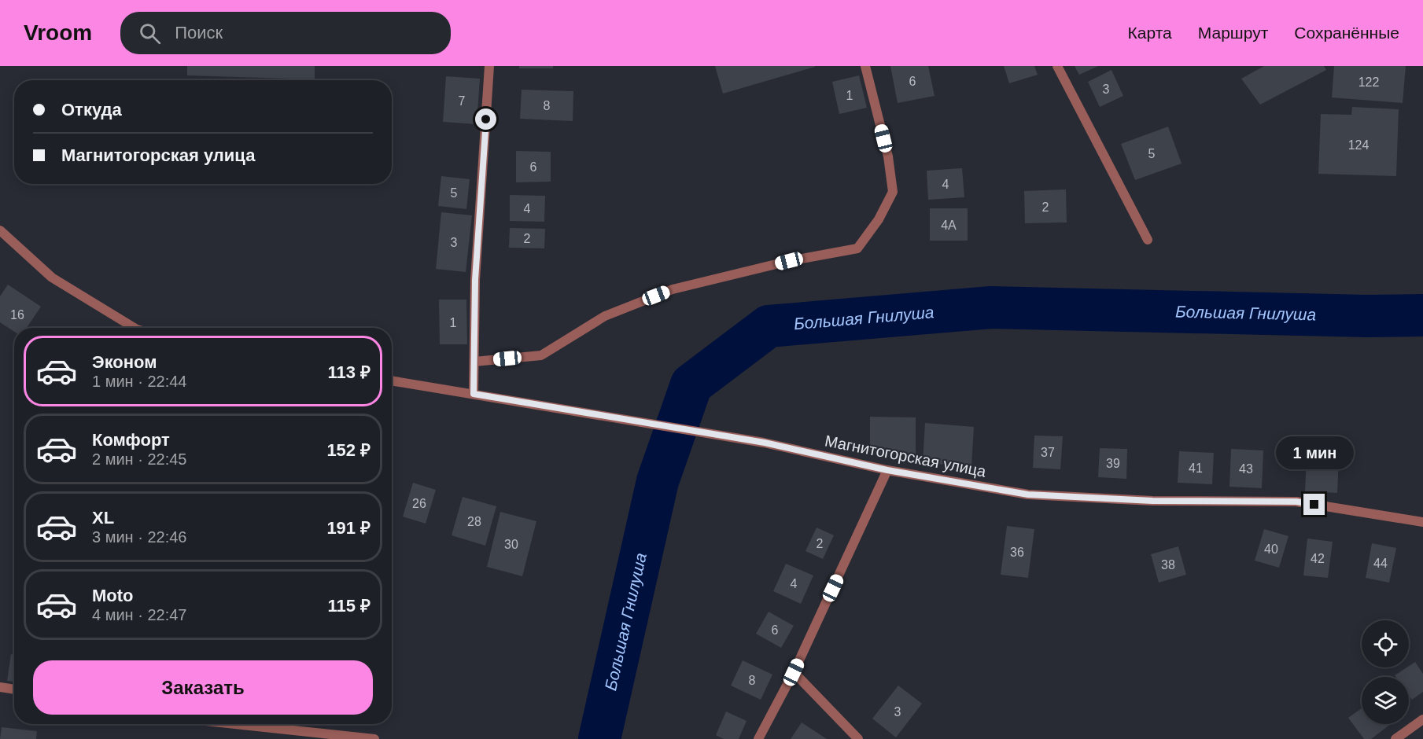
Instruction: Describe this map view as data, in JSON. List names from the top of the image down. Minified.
{"streets":{"street":["Магнитогорская улица"]},"water":["Большая Гнилуша"],"house_numbers":["6","122","3","1","7","8","124","5","6","4","5","2","4","4А","2","3","16","1","37","39","41","43","26","28","2","30","40","36","42","44","38","4","6","8","3"],"page":{"header":"Vroom","search":"Поиск","nav":["Карта","Маршрут","Сохранённые"],"banner":["Откуда","Магнитогорская улица"],"list":[{"name":"Эконом","note":"1 мин · 22:44","value":"113 ₽"},{"name":"Комфорт","note":"2 мин · 22:45","value":"152 ₽"},{"name":"XL","note":"3 мин · 22:46","value":"191 ₽"},{"name":"Moto","note":"4 мин · 22:47","value":"115 ₽"}],"bubble":"1 мин","buttons":"Заказать"}}
